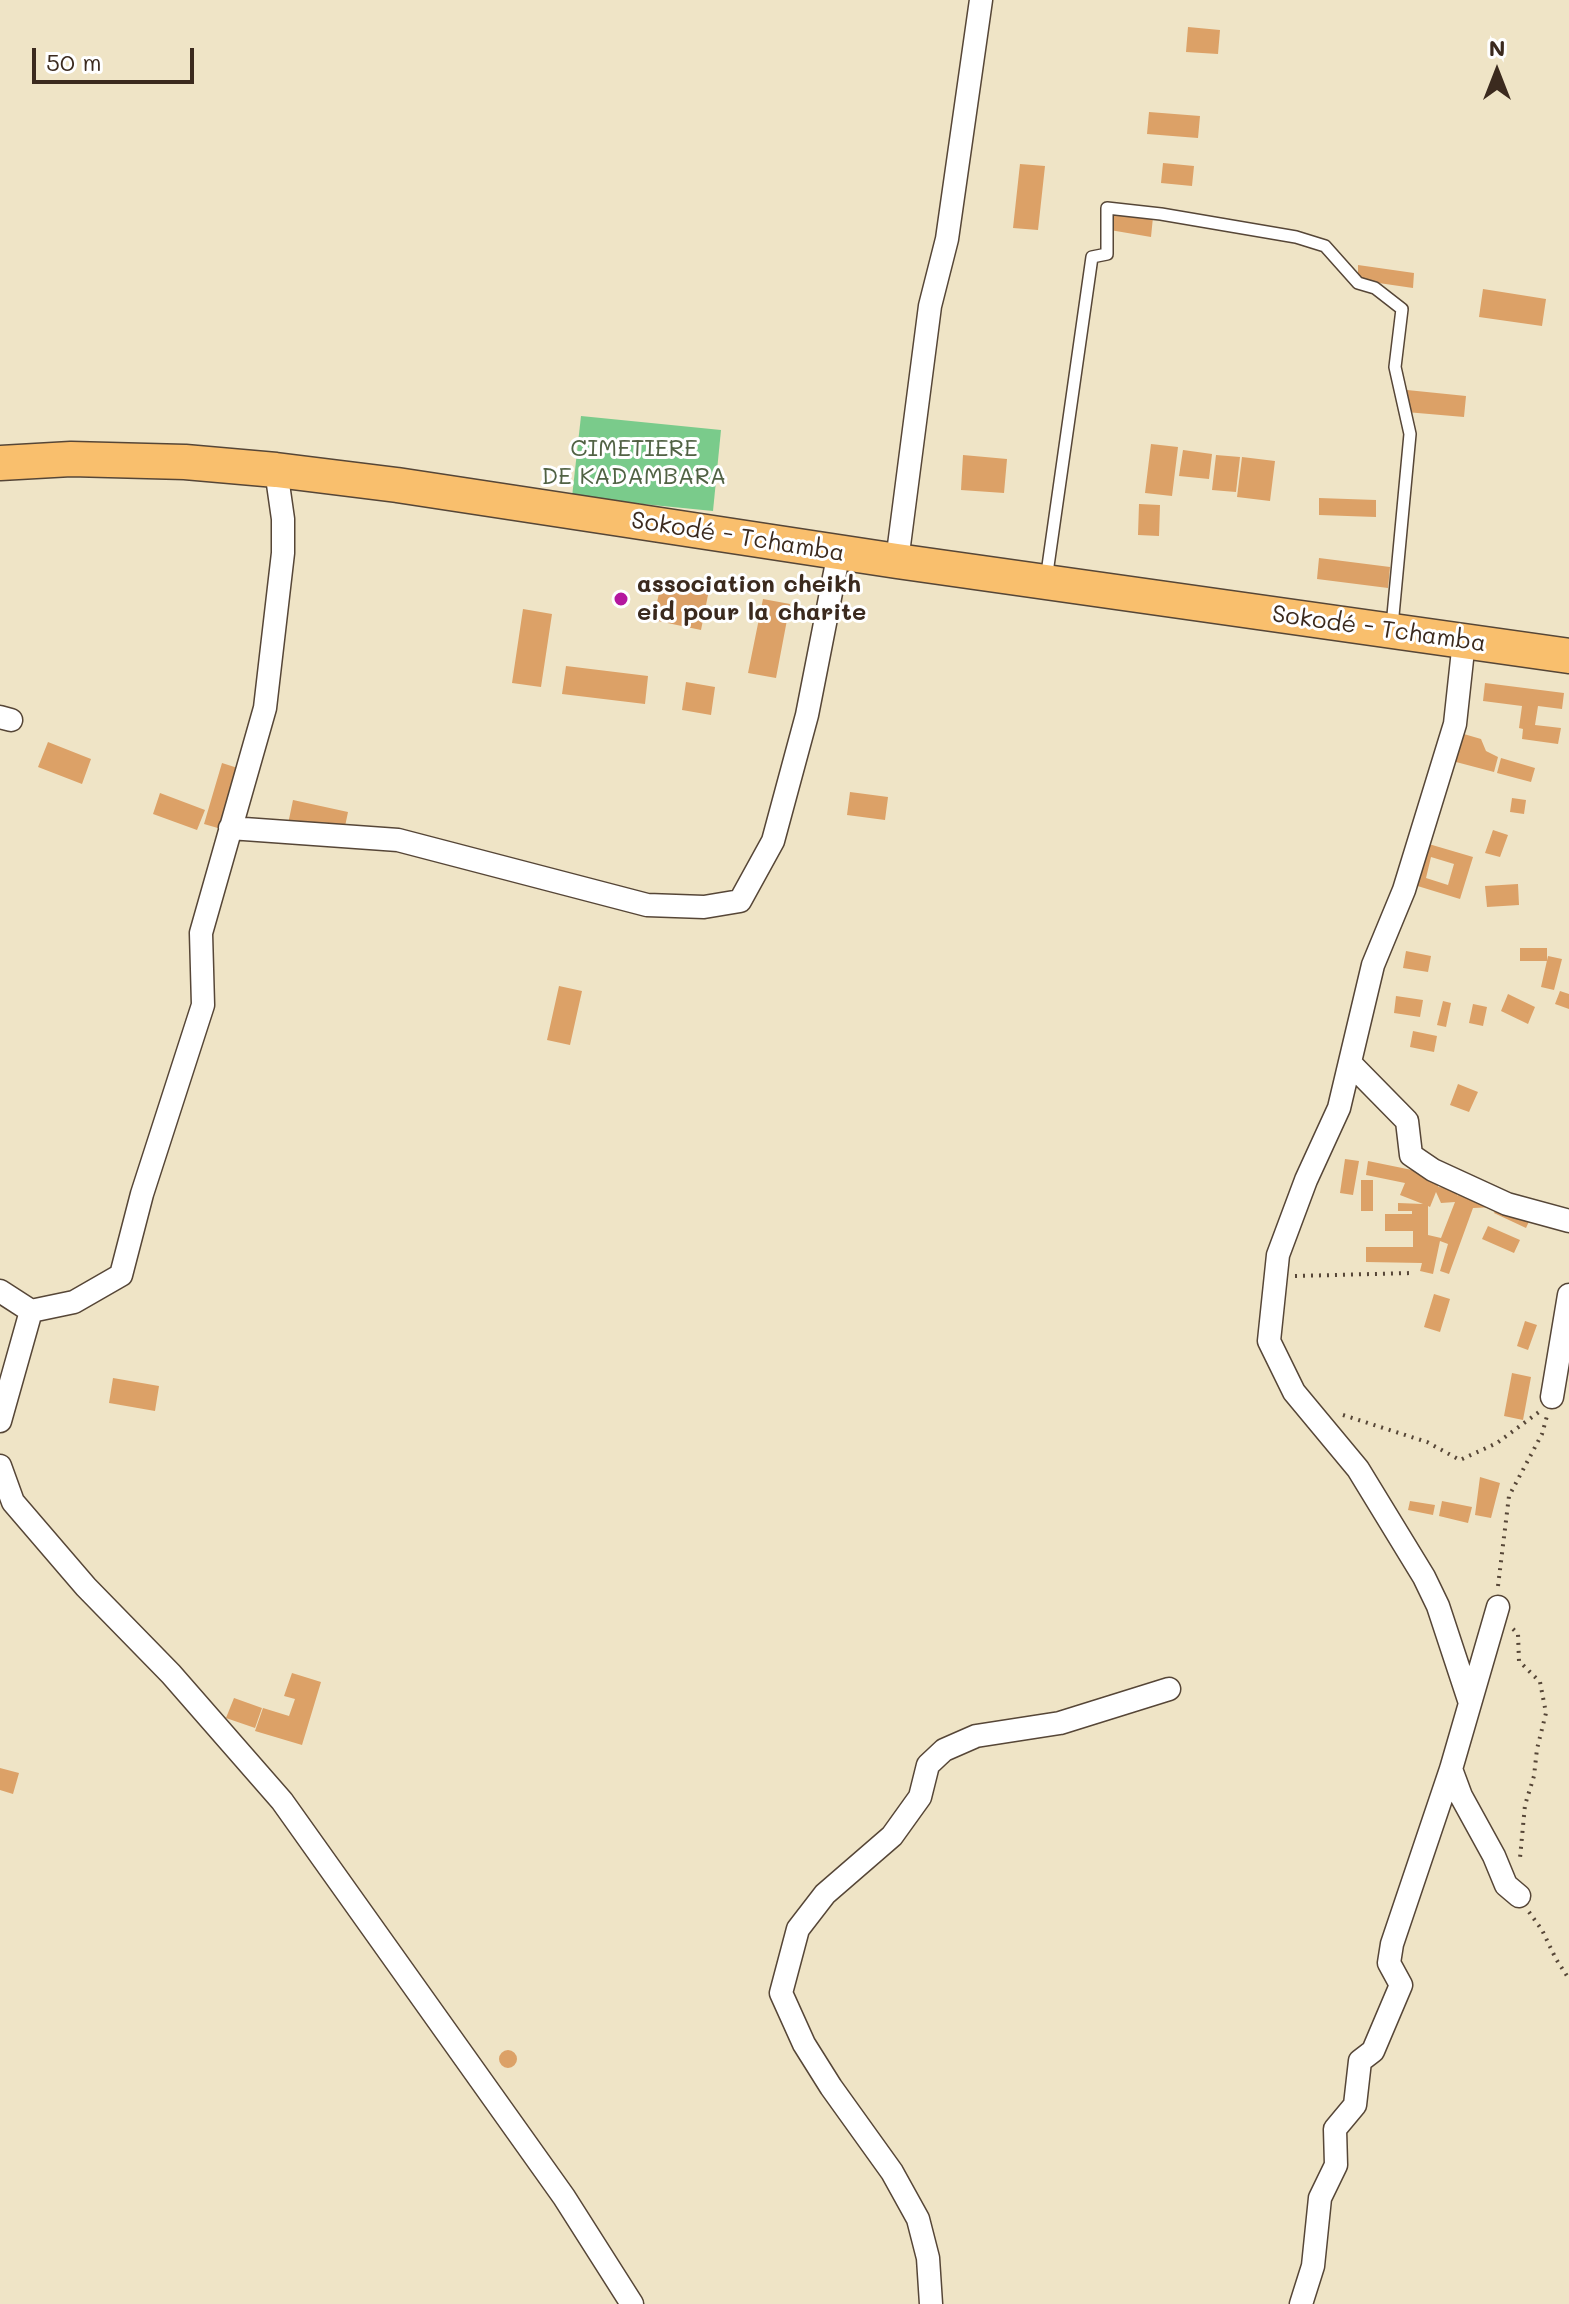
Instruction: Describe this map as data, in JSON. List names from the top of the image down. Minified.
{"streets":{"main road":["Sokodé - Tchamba"]},"parks":["CIMETIERE DE KADAMBARA"],"places":["association cheikh eid pour la charite"],"scale_bar":"50 m","north":"top"}
